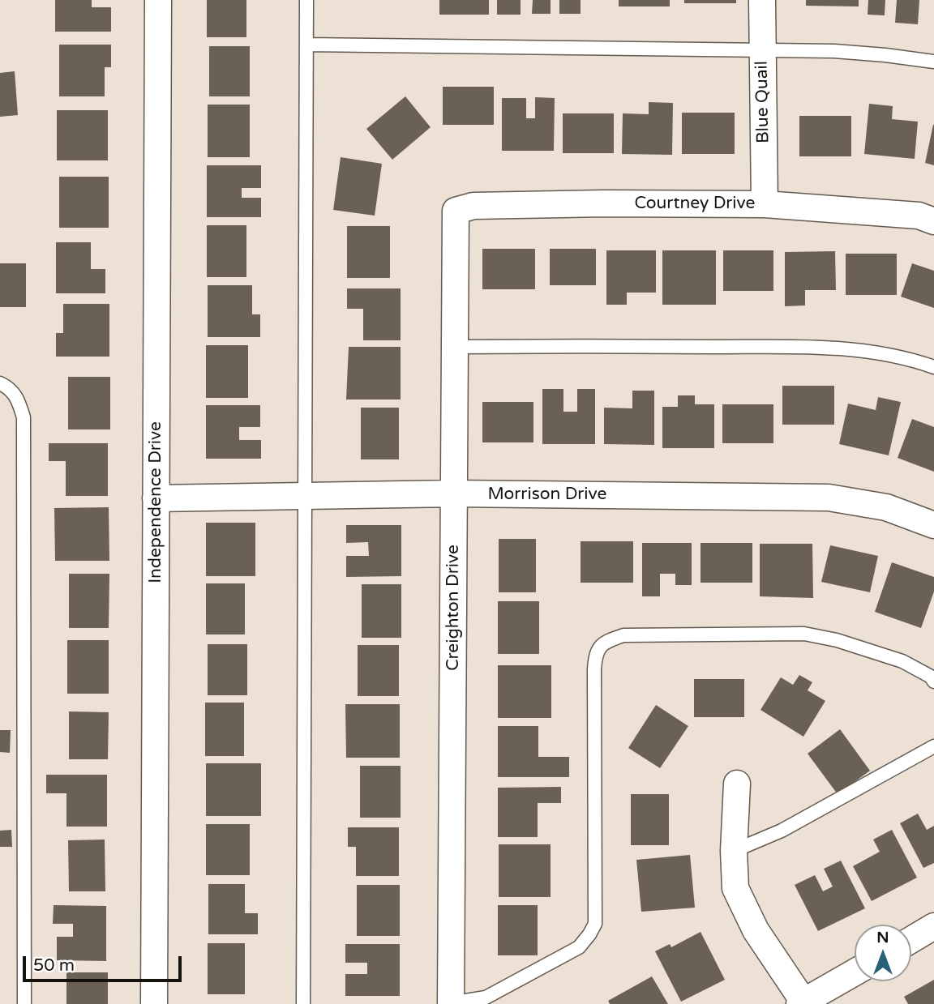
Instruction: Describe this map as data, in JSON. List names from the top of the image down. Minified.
{"streets":{"street":["Blue Quail","Courtney Drive","Morrison Drive","Independence Drive","Creighton Drive"]},"crossings":[["Blue Quail","Courtney Drive"],["Courtney Drive","Creighton Drive"],["Morrison Drive","Independence Drive"],["Morrison Drive","Creighton Drive"]],"scale_bar":"50 m","north":"top"}
